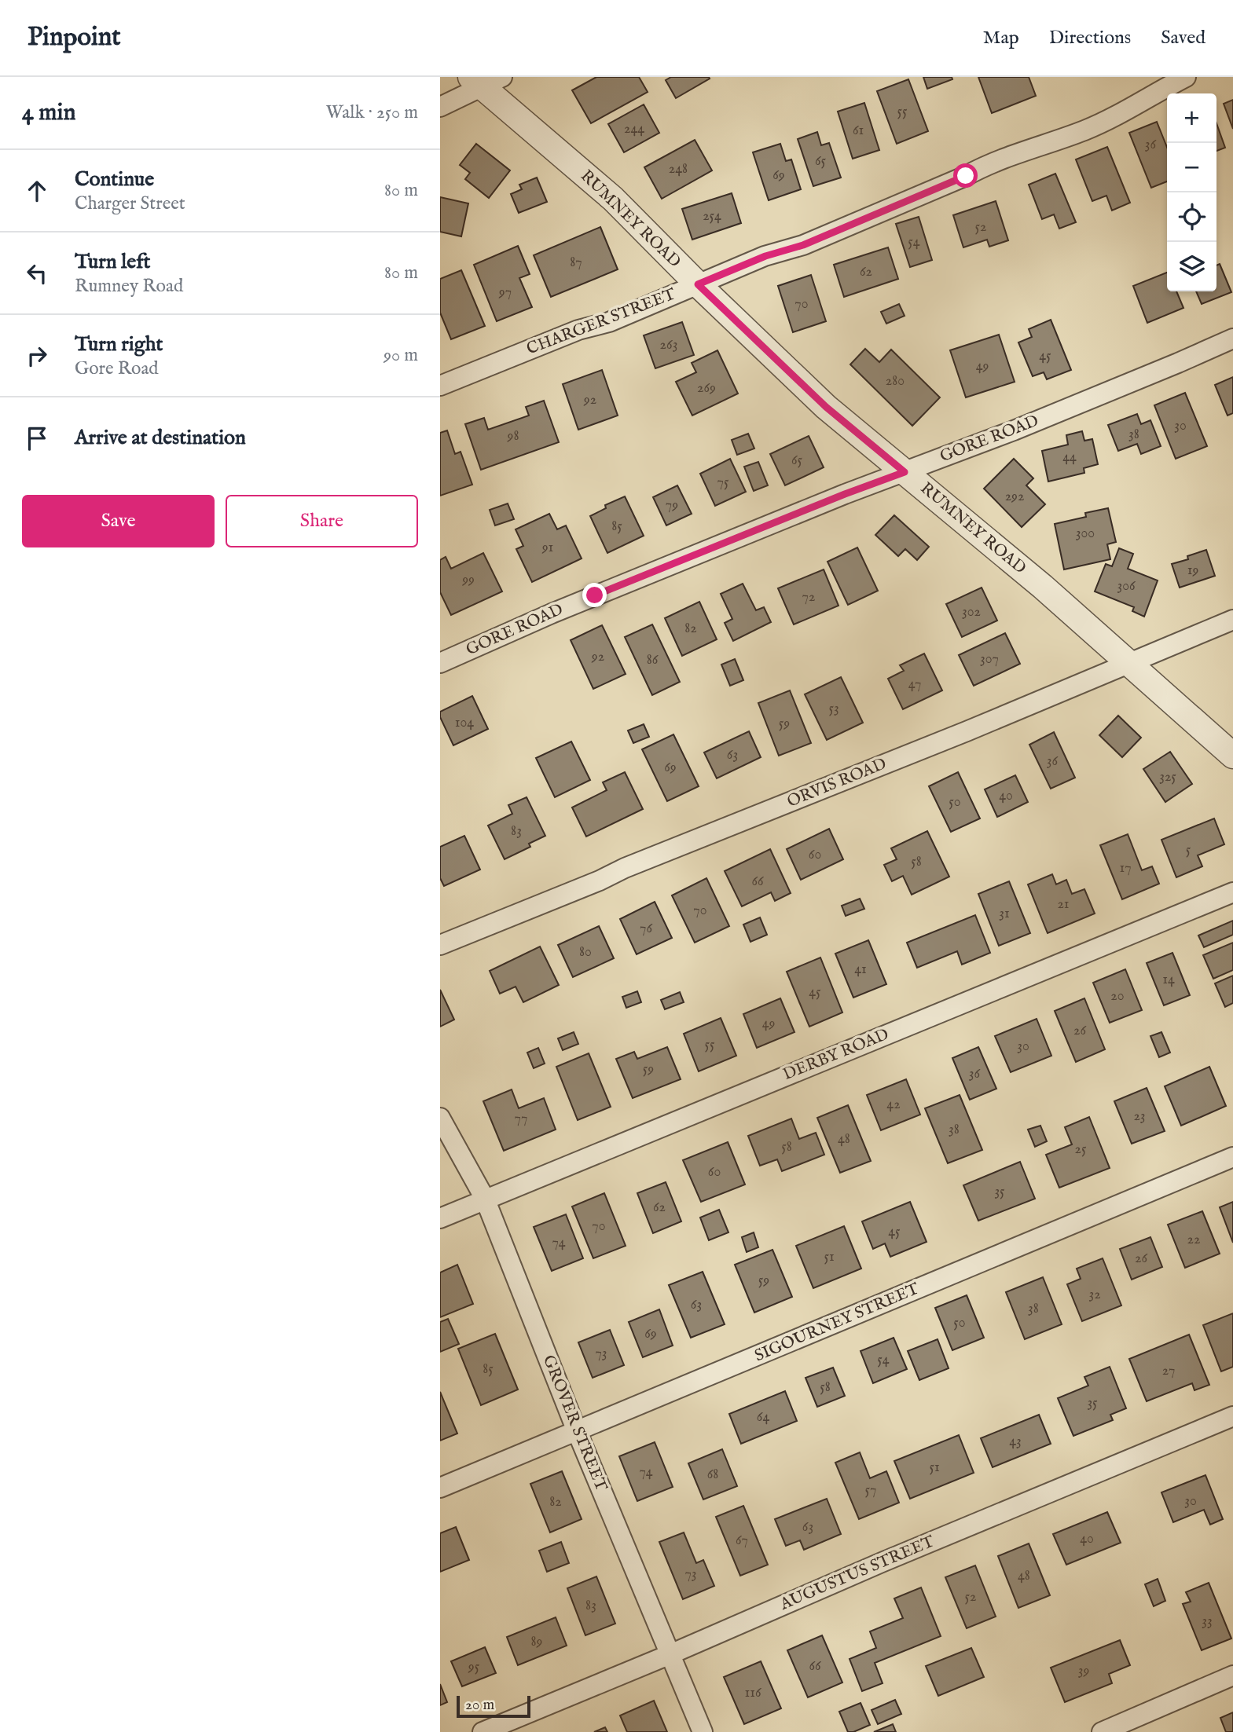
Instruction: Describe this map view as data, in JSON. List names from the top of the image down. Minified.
{"streets":{"street":["RUMNEY ROAD","CHARGER STREET","GORE ROAD","ORVIS ROAD","DERBY ROAD","SIGOURNEY STREET","GROVER STREET","AUGUSTUS STREET"]},"crossings":[["RUMNEY ROAD","CHARGER STREET"],["RUMNEY ROAD","GORE ROAD"],["RUMNEY ROAD","ORVIS ROAD"],["DERBY ROAD","GROVER STREET"],["SIGOURNEY STREET","GROVER STREET"],["GROVER STREET","AUGUSTUS STREET"]],"house_numbers":["55","244","61","36","65","248","69","254","52","54","87","62","97","70","263","45","49","280","269","92","30","38","98","44","65","75","292","79","85","300","91","19","99","306","72","302","82","92","307","86","47","53","104","59","63","36","69","325","40","50","83","5","60","58","17","66","21","70","31","76","80","41","14","45","20","49","26","55","30","59","36","42","23","77","38","48","58","25","60","35","62","70","45","22","74","51","26","59","32","63","38","50","69","73","54","85","27","58","35","64","43","51","74","68","57","30","82","63","40","67","73","48","52","83","33","89","66","95","39","116"],"scale_bar":"20 m","page":{"header":"Pinpoint","nav":["Map","Directions","Saved"],"heading":["4 min","Walk · 250 m"],"map_buttons":["+","−"],"list":[["Continue","Charger Street","80 m"],["Turn left","Rumney Road","80 m"],["Turn right","Gore Road","90 m"],"Arrive at destination"],"buttons":["Save","Share"],"scale":"20 m"}}
